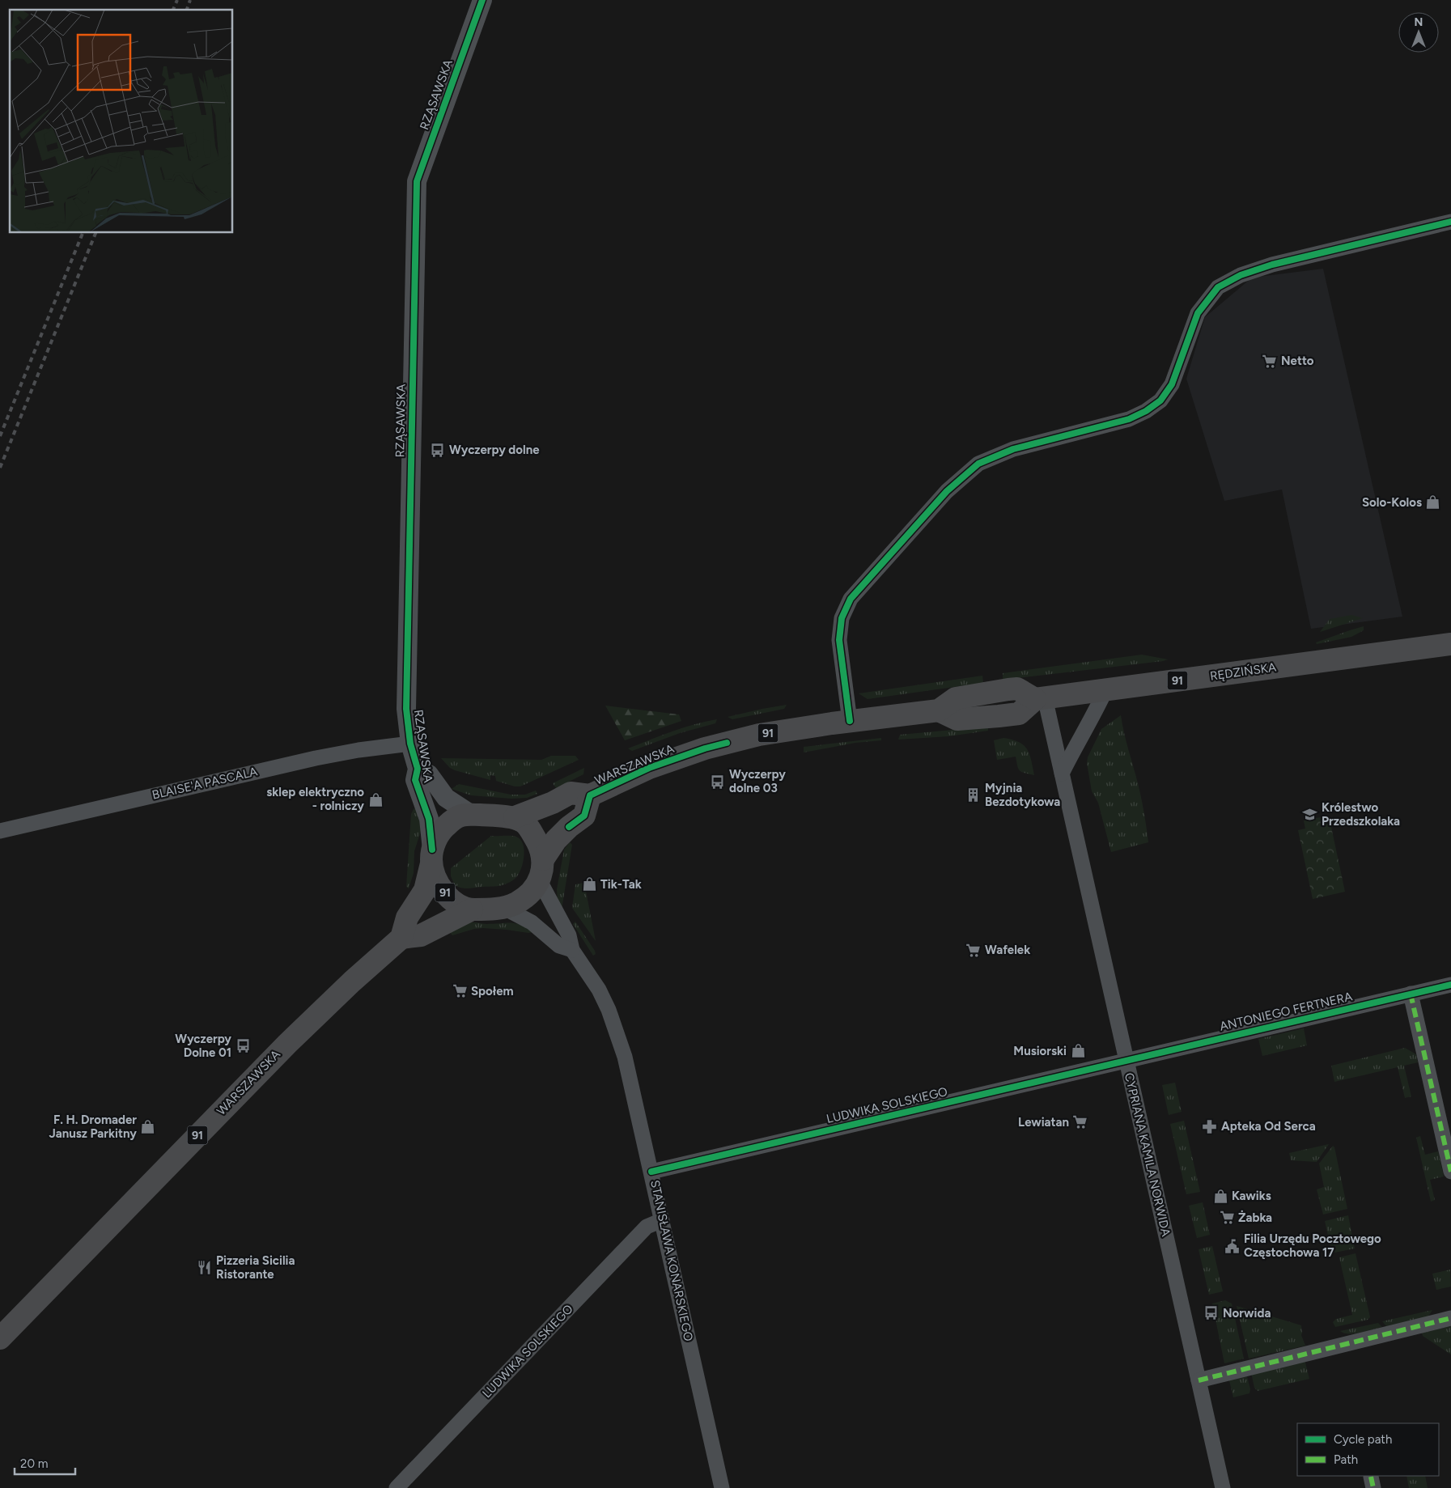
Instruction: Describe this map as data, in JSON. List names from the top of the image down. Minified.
{"streets":{"main road":["RĘDZIŃSKA","91","WARSZAWSKA"],"street":["RZĄSAWSKA","BLAISE'A PASCALA","ANTONIEGO FERTNERA","LUDWIKA SOLSKIEGO","CYPRIANA KAMILA NORWIDA","STANISŁAWA KONARSKIEGO"]},"crossings":[["RZĄSAWSKA","91"],["RZĄSAWSKA","WARSZAWSKA"],["RZĄSAWSKA","BLAISE'A PASCALA"],["RZĄSAWSKA","STANISŁAWA KONARSKIEGO"],["RĘDZIŃSKA","WARSZAWSKA"],["RĘDZIŃSKA","CYPRIANA KAMILA NORWIDA"],["91","WARSZAWSKA"],["91","STANISŁAWA KONARSKIEGO"],["WARSZAWSKA","CYPRIANA KAMILA NORWIDA"],["WARSZAWSKA","STANISŁAWA KONARSKIEGO"],["ANTONIEGO FERTNERA","LUDWIKA SOLSKIEGO"],["ANTONIEGO FERTNERA","CYPRIANA KAMILA NORWIDA"],["LUDWIKA SOLSKIEGO","CYPRIANA KAMILA NORWIDA"],["LUDWIKA SOLSKIEGO","STANISŁAWA KONARSKIEGO"]],"places":{"supermarket":["Netto","Wafelek","Społem","Lewiatan","Żabka"],"bus stop":["Wyczerpy dolne","Wyczerpy dolne 03","Wyczerpy Dolne 01","Norwida"],"shop":["Solo-Kolos","sklep elektryczno - rolniczy","Tik-Tak","Musiorski","F. H. Dromader Janusz Parkitny","Kawiks"],"building":["Myjnia Bezdotykowa"],"school or university":["Królestwo Przedszkolaka"],"pharmacy":["Apteka Od Serca"],"public building":["Filia Urzędu Pocztowego Częstochowa 17"],"restaurant":["Pizzeria Sicilia Ristorante"]},"legend":["Cycle path","Path"],"scale_bar":"20 m","north":"top"}
